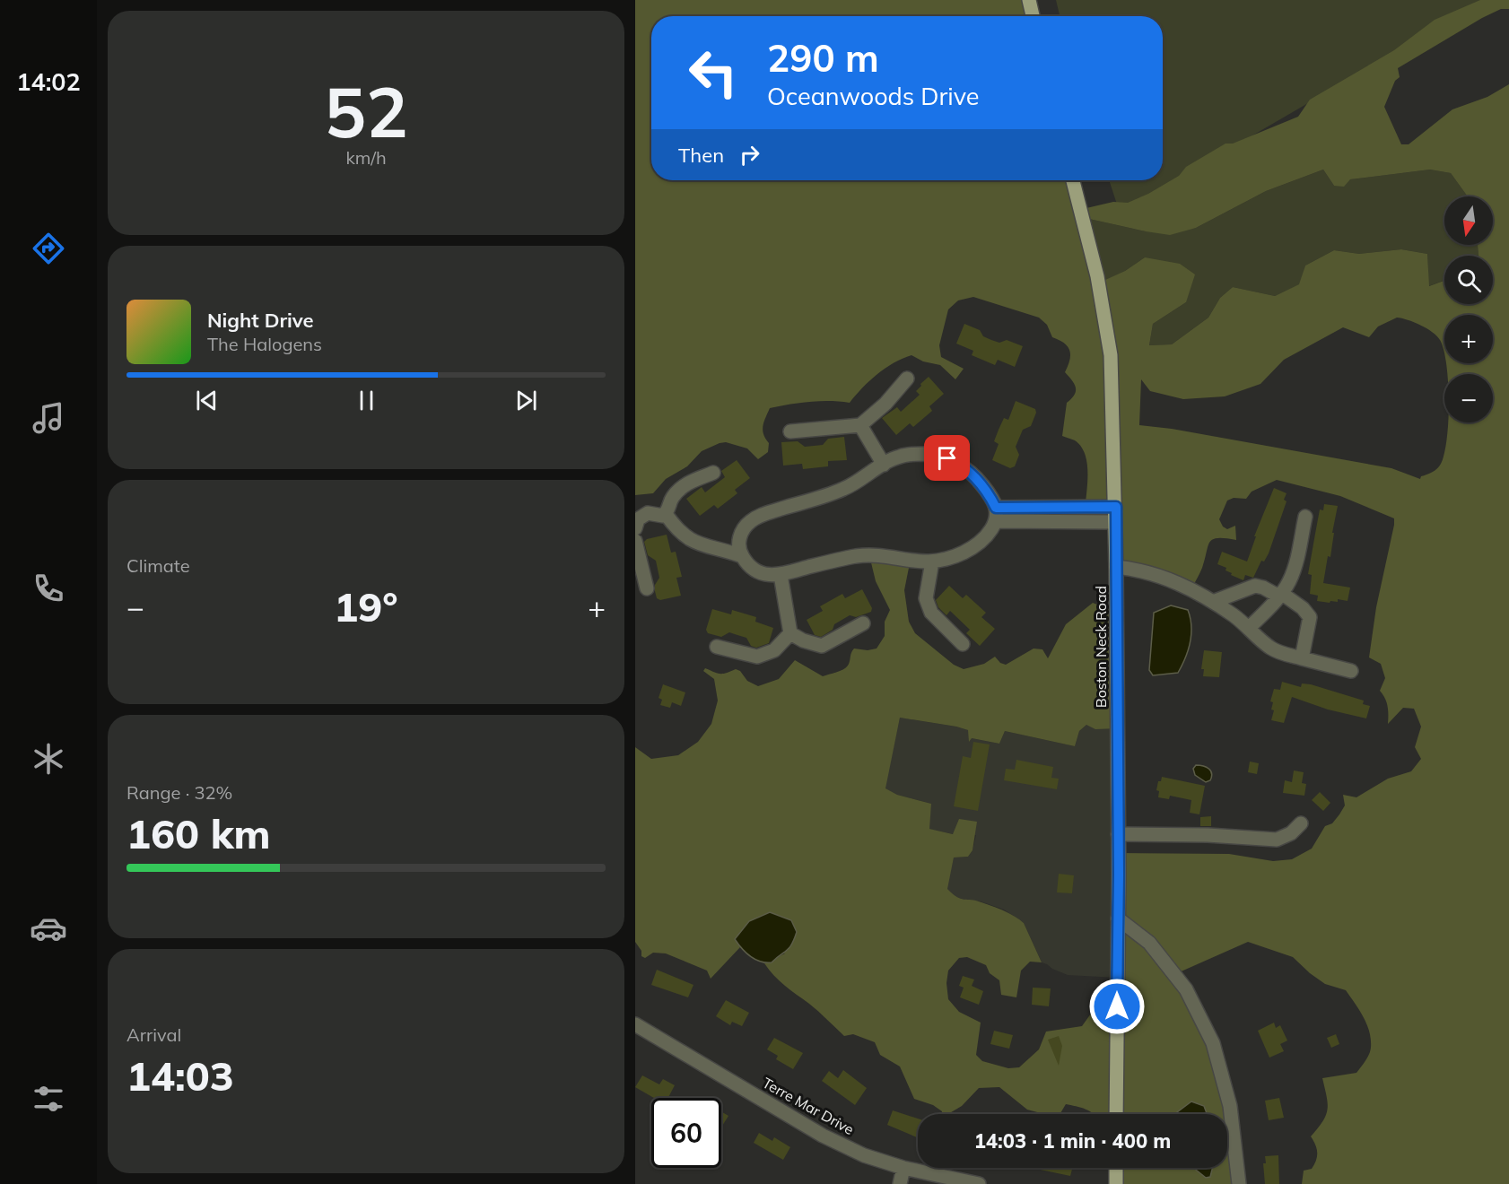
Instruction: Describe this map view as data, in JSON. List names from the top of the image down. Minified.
{"streets":{"main road":["Boston Neck Road"],"street":["Terre Mar Drive"]},"north":"bottom","page":{"tabs":"14:02","tile":[["52","km/h"],"Climate",["Range · 32%","160 km"],["Arrival","14:03"]],"turn":["290 m","Oceanwoods Drive"],"then":"Then","map_buttons":["+","−"],"song":["Night Drive","The Halogens"],"heat":["−","19°","+"],"limit":"60","trip":"14:03 · 1 min · 400 m"}}
